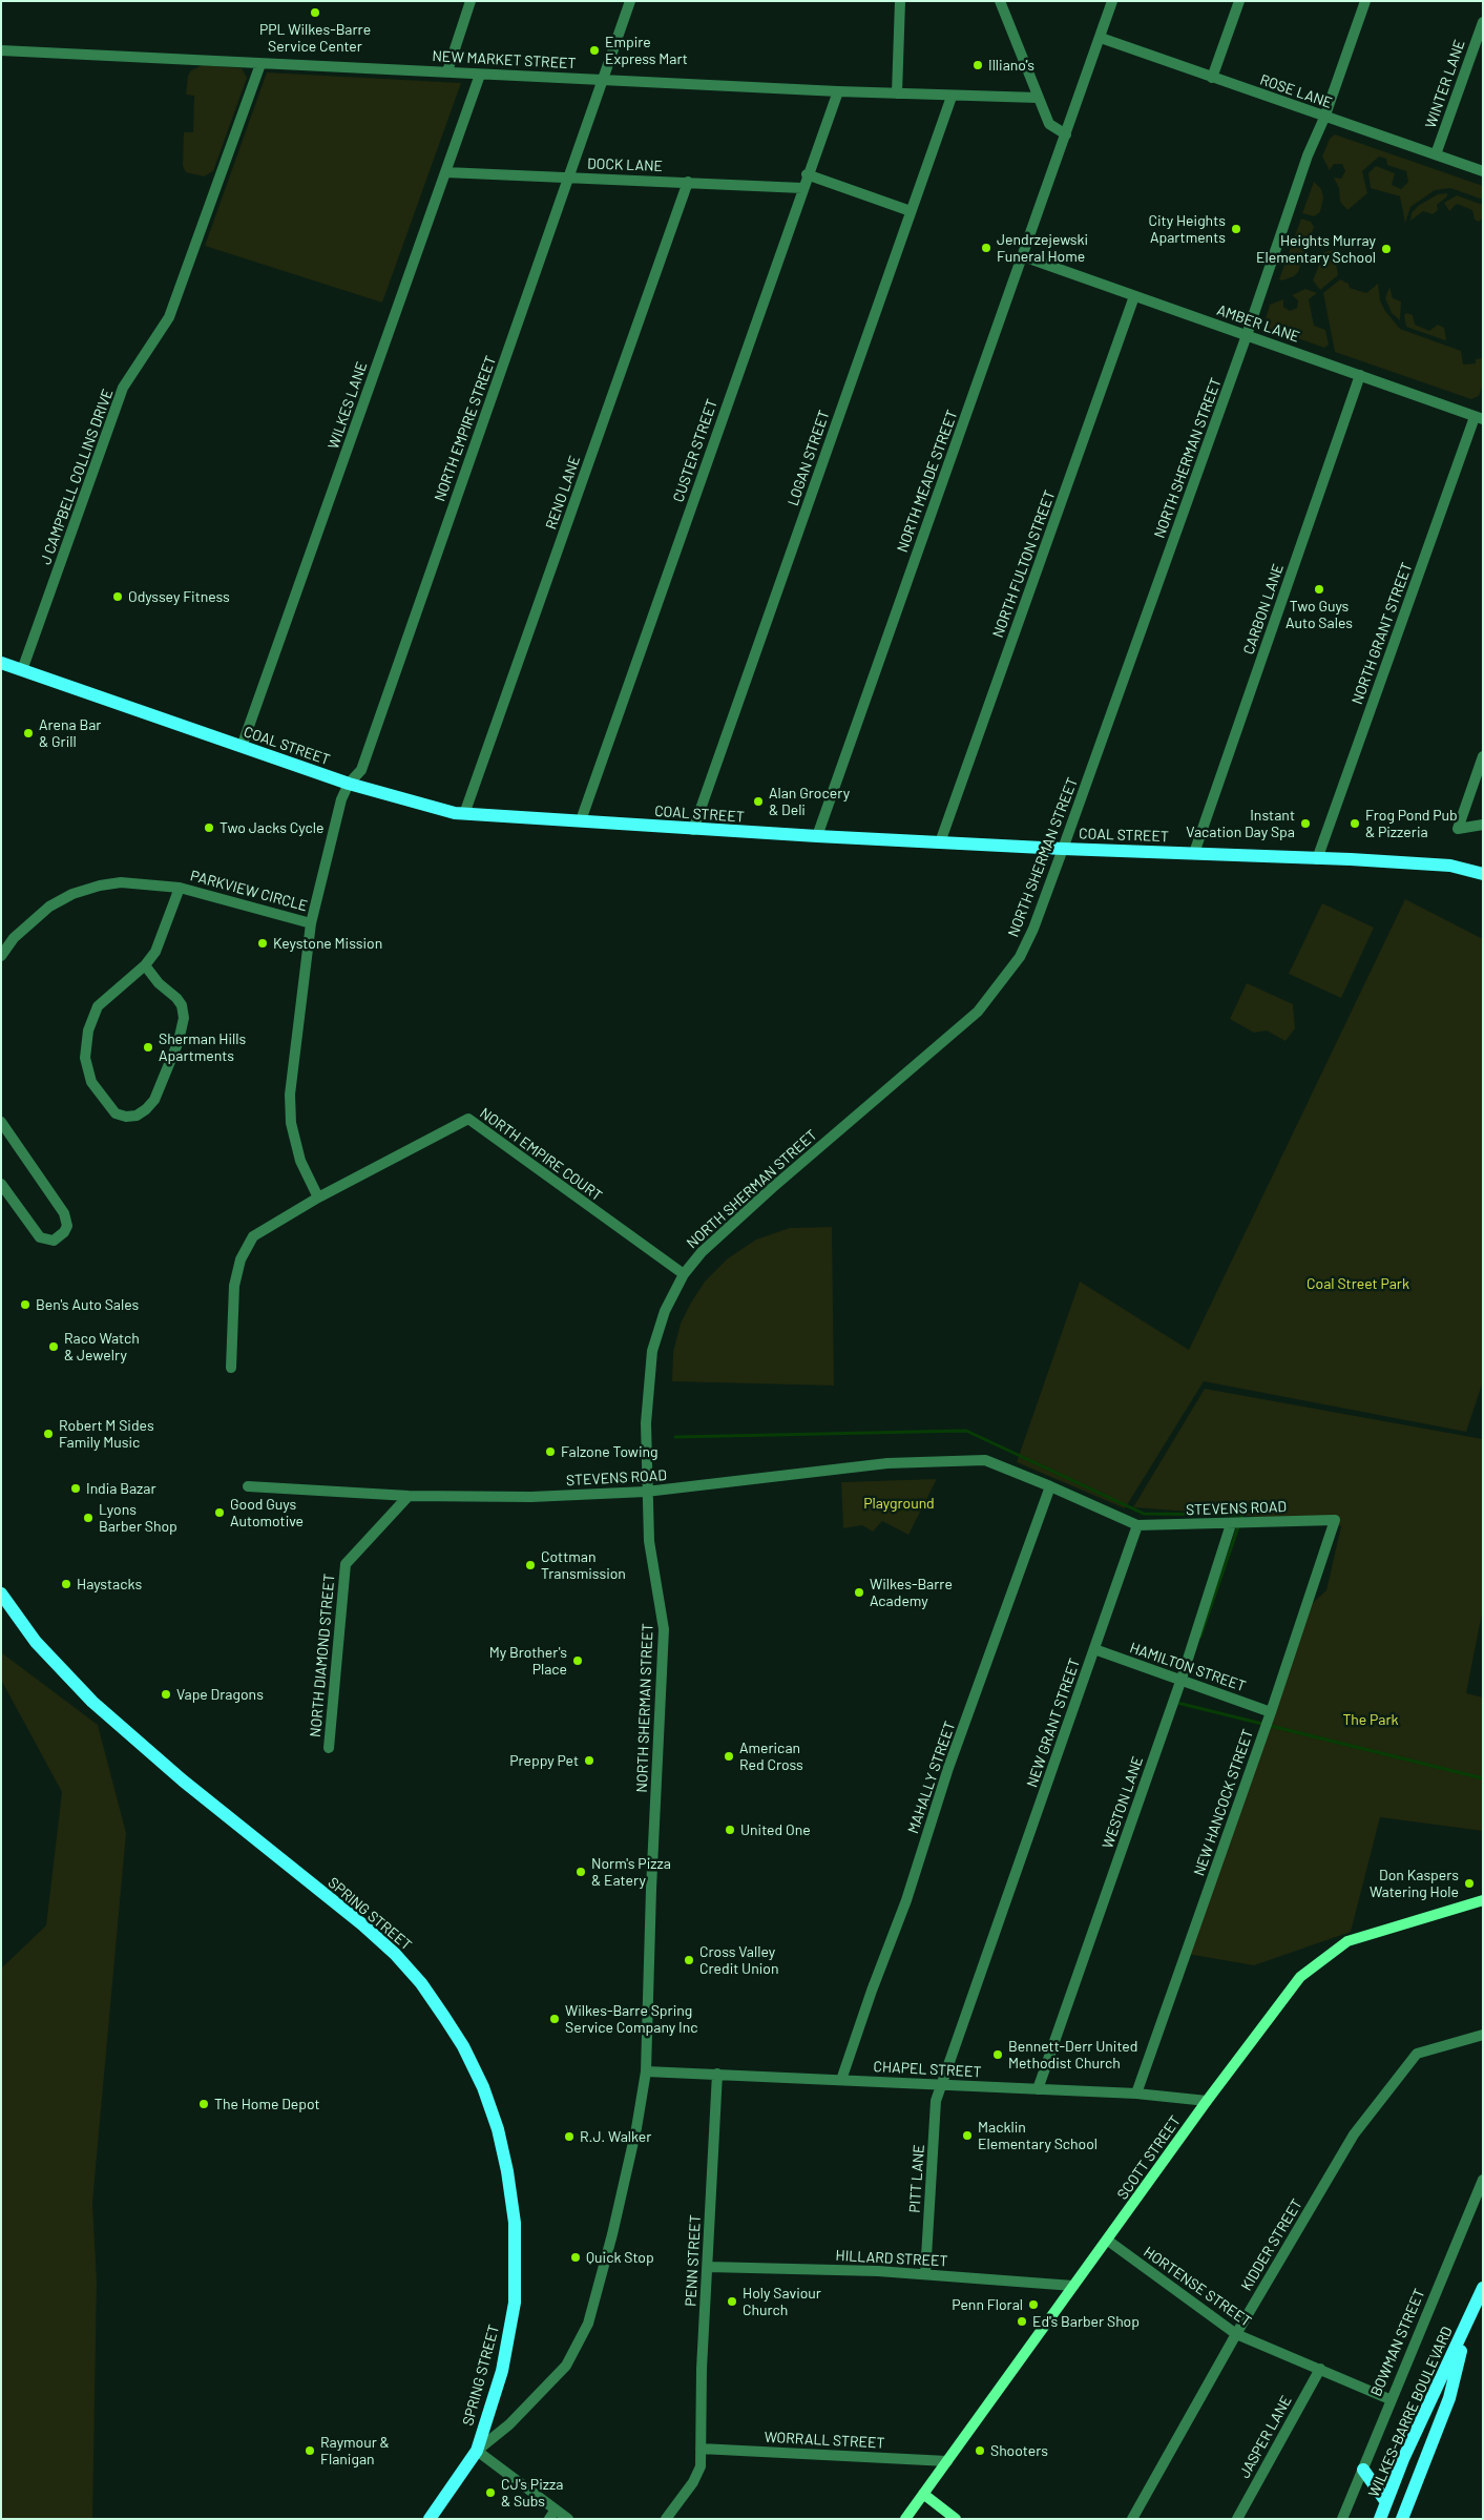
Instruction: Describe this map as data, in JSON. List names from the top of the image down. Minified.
{"streets":{"main road":["COAL STREET","SPRING STREET","WILKES-BARRE BOULEVARD"],"street":["NEW MARKET STREET","WINTER LANE","ROSE LANE","DOCK LANE","AMBER LANE","WILKES LANE","NORTH EMPIRE STREET","CUSTER STREET","LOGAN STREET","NORTH SHERMAN STREET","J CAMPBELL COLLINS DRIVE","NORTH MEADE STREET","RENO LANE","NORTH FULTON STREET","CARBON LANE","NORTH GRANT STREET","PARKVIEW CIRCLE","NORTH EMPIRE COURT","STEVENS ROAD","NORTH DIAMOND STREET","HAMILTON STREET","NEW GRANT STREET","MAHALLY STREET","WESTON LANE","NEW HANCOCK STREET","CHAPEL STREET","SCOTT STREET","PITT LANE","KIDDER STREET","HILLARD STREET","PENN STREET","HORTENSE STREET","BOWMAN STREET","JASPER LANE","WORRALL STREET"]},"crossings":[["NEW MARKET STREET","WILKES LANE"],["NEW MARKET STREET","NORTH EMPIRE STREET"],["NEW MARKET STREET","CUSTER STREET"],["NEW MARKET STREET","LOGAN STREET"],["NEW MARKET STREET","J CAMPBELL COLLINS DRIVE"],["WINTER LANE","ROSE LANE"],["ROSE LANE","NORTH SHERMAN STREET"],["ROSE LANE","NORTH MEADE STREET"],["DOCK LANE","WILKES LANE"],["DOCK LANE","NORTH EMPIRE STREET"],["DOCK LANE","CUSTER STREET"],["DOCK LANE","RENO LANE"],["AMBER LANE","NORTH SHERMAN STREET"],["AMBER LANE","NORTH MEADE STREET"],["AMBER LANE","NORTH FULTON STREET"],["AMBER LANE","CARBON LANE"],["AMBER LANE","NORTH GRANT STREET"],["WILKES LANE","COAL STREET"],["NORTH EMPIRE STREET","COAL STREET"],["CUSTER STREET","COAL STREET"],["LOGAN STREET","COAL STREET"],["NORTH SHERMAN STREET","COAL STREET"],["NORTH SHERMAN STREET","NORTH EMPIRE COURT"],["NORTH SHERMAN STREET","STEVENS ROAD"],["NORTH SHERMAN STREET","SPRING STREET"],["NORTH SHERMAN STREET","CHAPEL STREET"],["J CAMPBELL COLLINS DRIVE","COAL STREET"],["NORTH MEADE STREET","COAL STREET"],["RENO LANE","COAL STREET"],["NORTH FULTON STREET","COAL STREET"],["CARBON LANE","COAL STREET"],["NORTH GRANT STREET","COAL STREET"],["STEVENS ROAD","NORTH DIAMOND STREET"],["STEVENS ROAD","NEW GRANT STREET"],["STEVENS ROAD","MAHALLY STREET"],["STEVENS ROAD","WESTON LANE"],["STEVENS ROAD","NEW HANCOCK STREET"],["HAMILTON STREET","NEW GRANT STREET"],["HAMILTON STREET","WESTON LANE"],["HAMILTON STREET","NEW HANCOCK STREET"],["NEW GRANT STREET","CHAPEL STREET"],["NEW GRANT STREET","PITT LANE"],["MAHALLY STREET","CHAPEL STREET"],["WESTON LANE","CHAPEL STREET"],["NEW HANCOCK STREET","CHAPEL STREET"],["CHAPEL STREET","SCOTT STREET"],["CHAPEL STREET","PITT LANE"],["CHAPEL STREET","PENN STREET"],["SCOTT STREET","HILLARD STREET"],["SCOTT STREET","HORTENSE STREET"],["SCOTT STREET","WORRALL STREET"],["PITT LANE","HILLARD STREET"],["KIDDER STREET","HORTENSE STREET"],["HILLARD STREET","PENN STREET"],["PENN STREET","WORRALL STREET"],["HORTENSE STREET","BOWMAN STREET"],["HORTENSE STREET","JASPER LANE"]],"parks":["Coal Street Park","Playground","The Park"],"places":["PPL Wilkes-Barre Service Center","Empire Express Mart","Illiano's","City Heights Apartments","Jendrzejewski Funeral Home","Heights Murray Elementary School","Two Guys Auto Sales","Odyssey Fitness","Arena Bar & Grill","Alan Grocery & Deli","Instant Vacation Day Spa","Frog Pond Pub & Pizzeria","Two Jacks Cycle","Keystone Mission","Sherman Hills Apartments","Ben's Auto Sales","Raco Watch & Jewelry","Robert M Sides Family Music","Falzone Towing","India Bazar","Good Guys Automotive","Lyons Barber Shop","Cottman Transmission","Haystacks","Wilkes-Barre Academy","My Brother's Place","Vape Dragons","American Red Cross","Preppy Pet","United One","Norm's Pizza & Eatery","Don Kaspers Watering Hole","Cross Valley Credit Union","Wilkes-Barre Spring Service Company Inc","Bennett-Derr United Methodist Church","The Home Depot","Macklin Elementary School","R.J. Walker","Quick Stop","Holy Saviour Church","Penn Floral","Ed's Barber Shop","Raymour & Flanigan","Shooters","CJ's Pizza & Subs"]}
